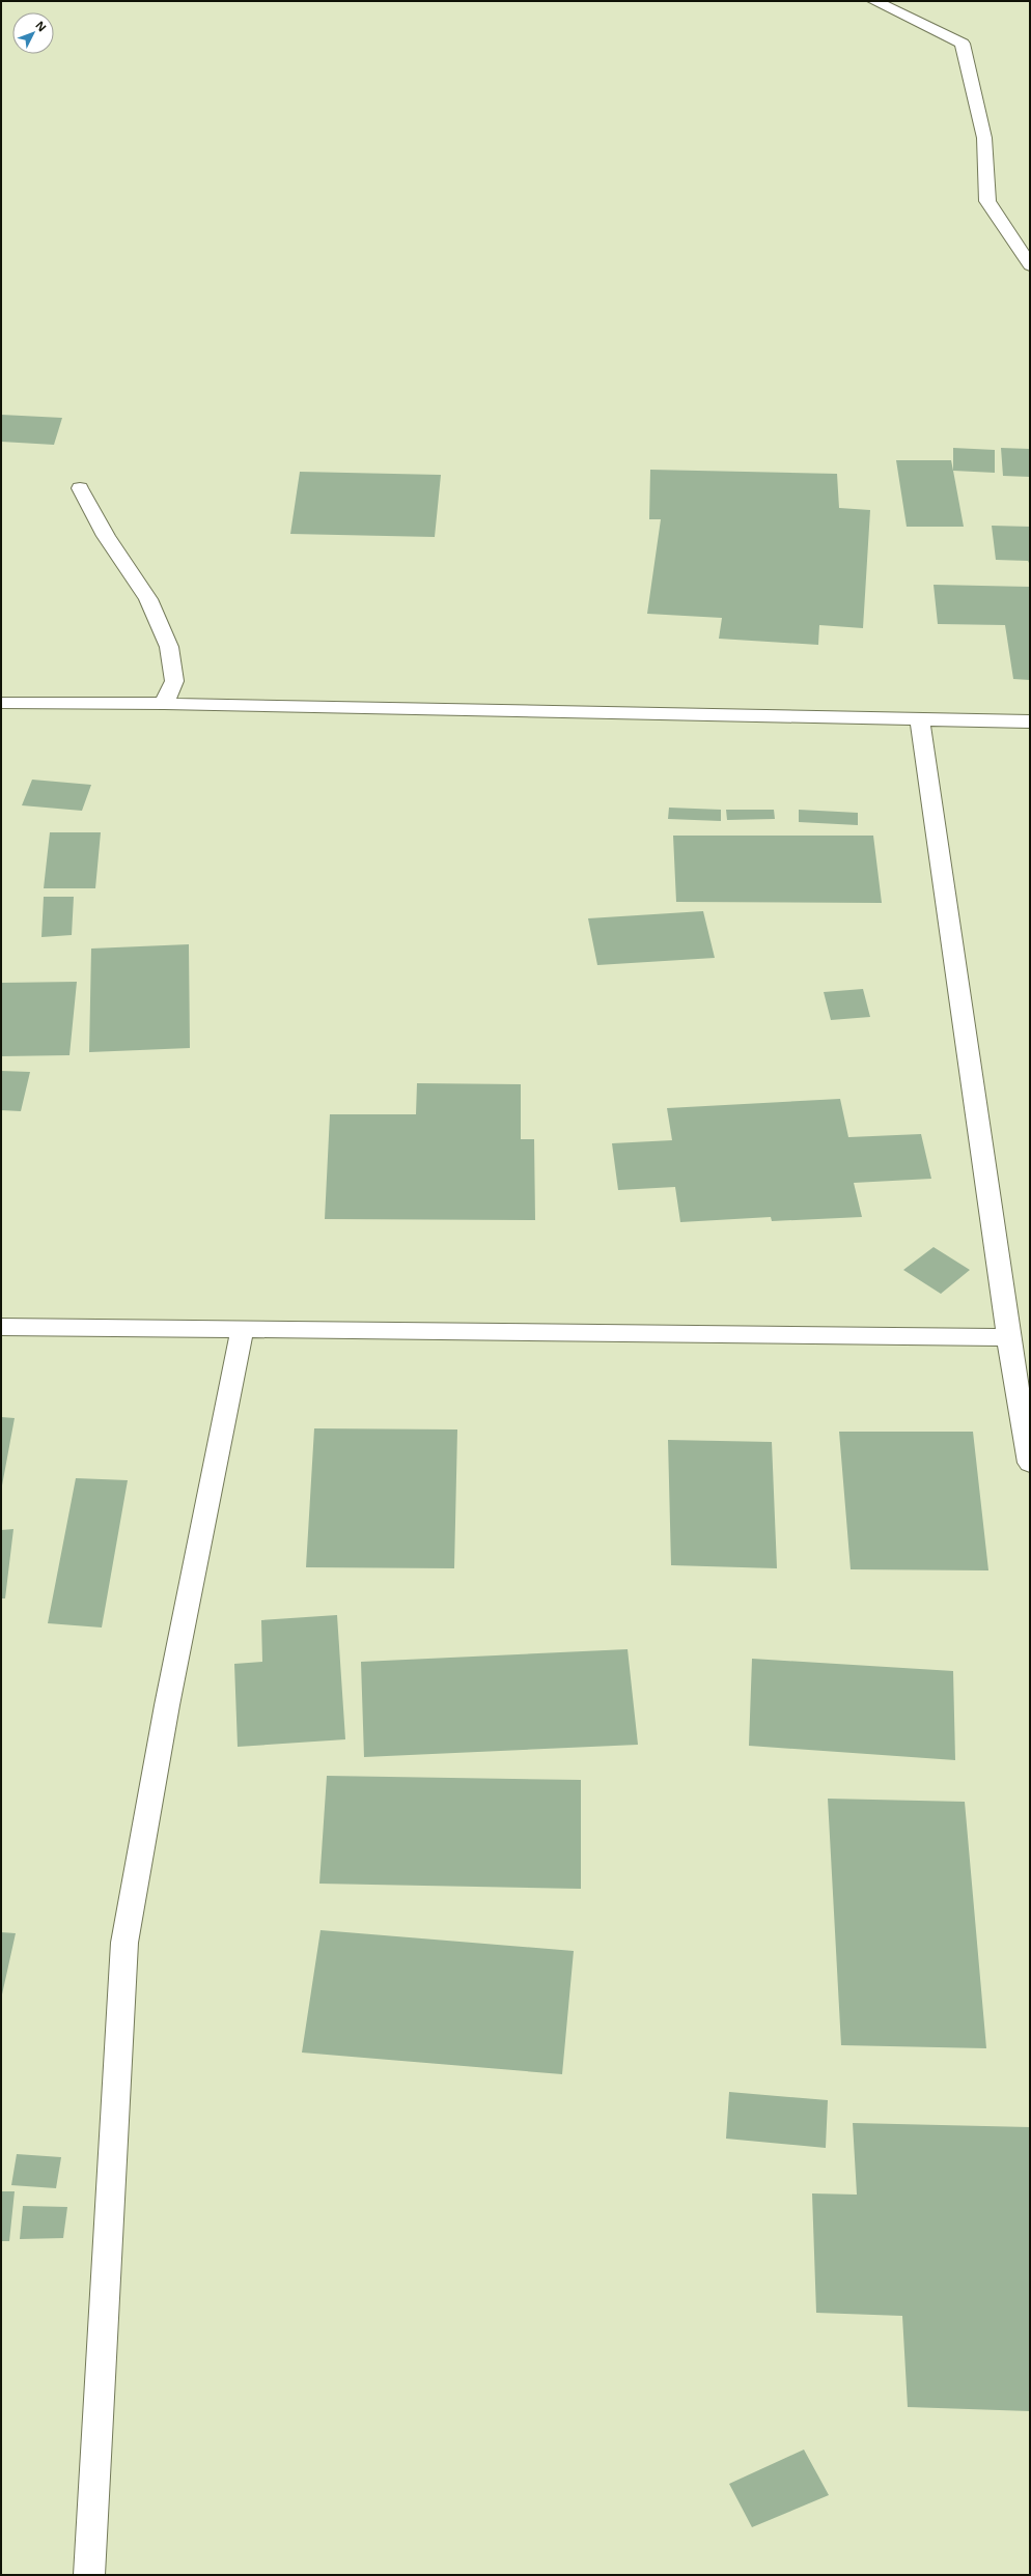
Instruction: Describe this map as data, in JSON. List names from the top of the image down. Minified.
{"north":"top right"}
